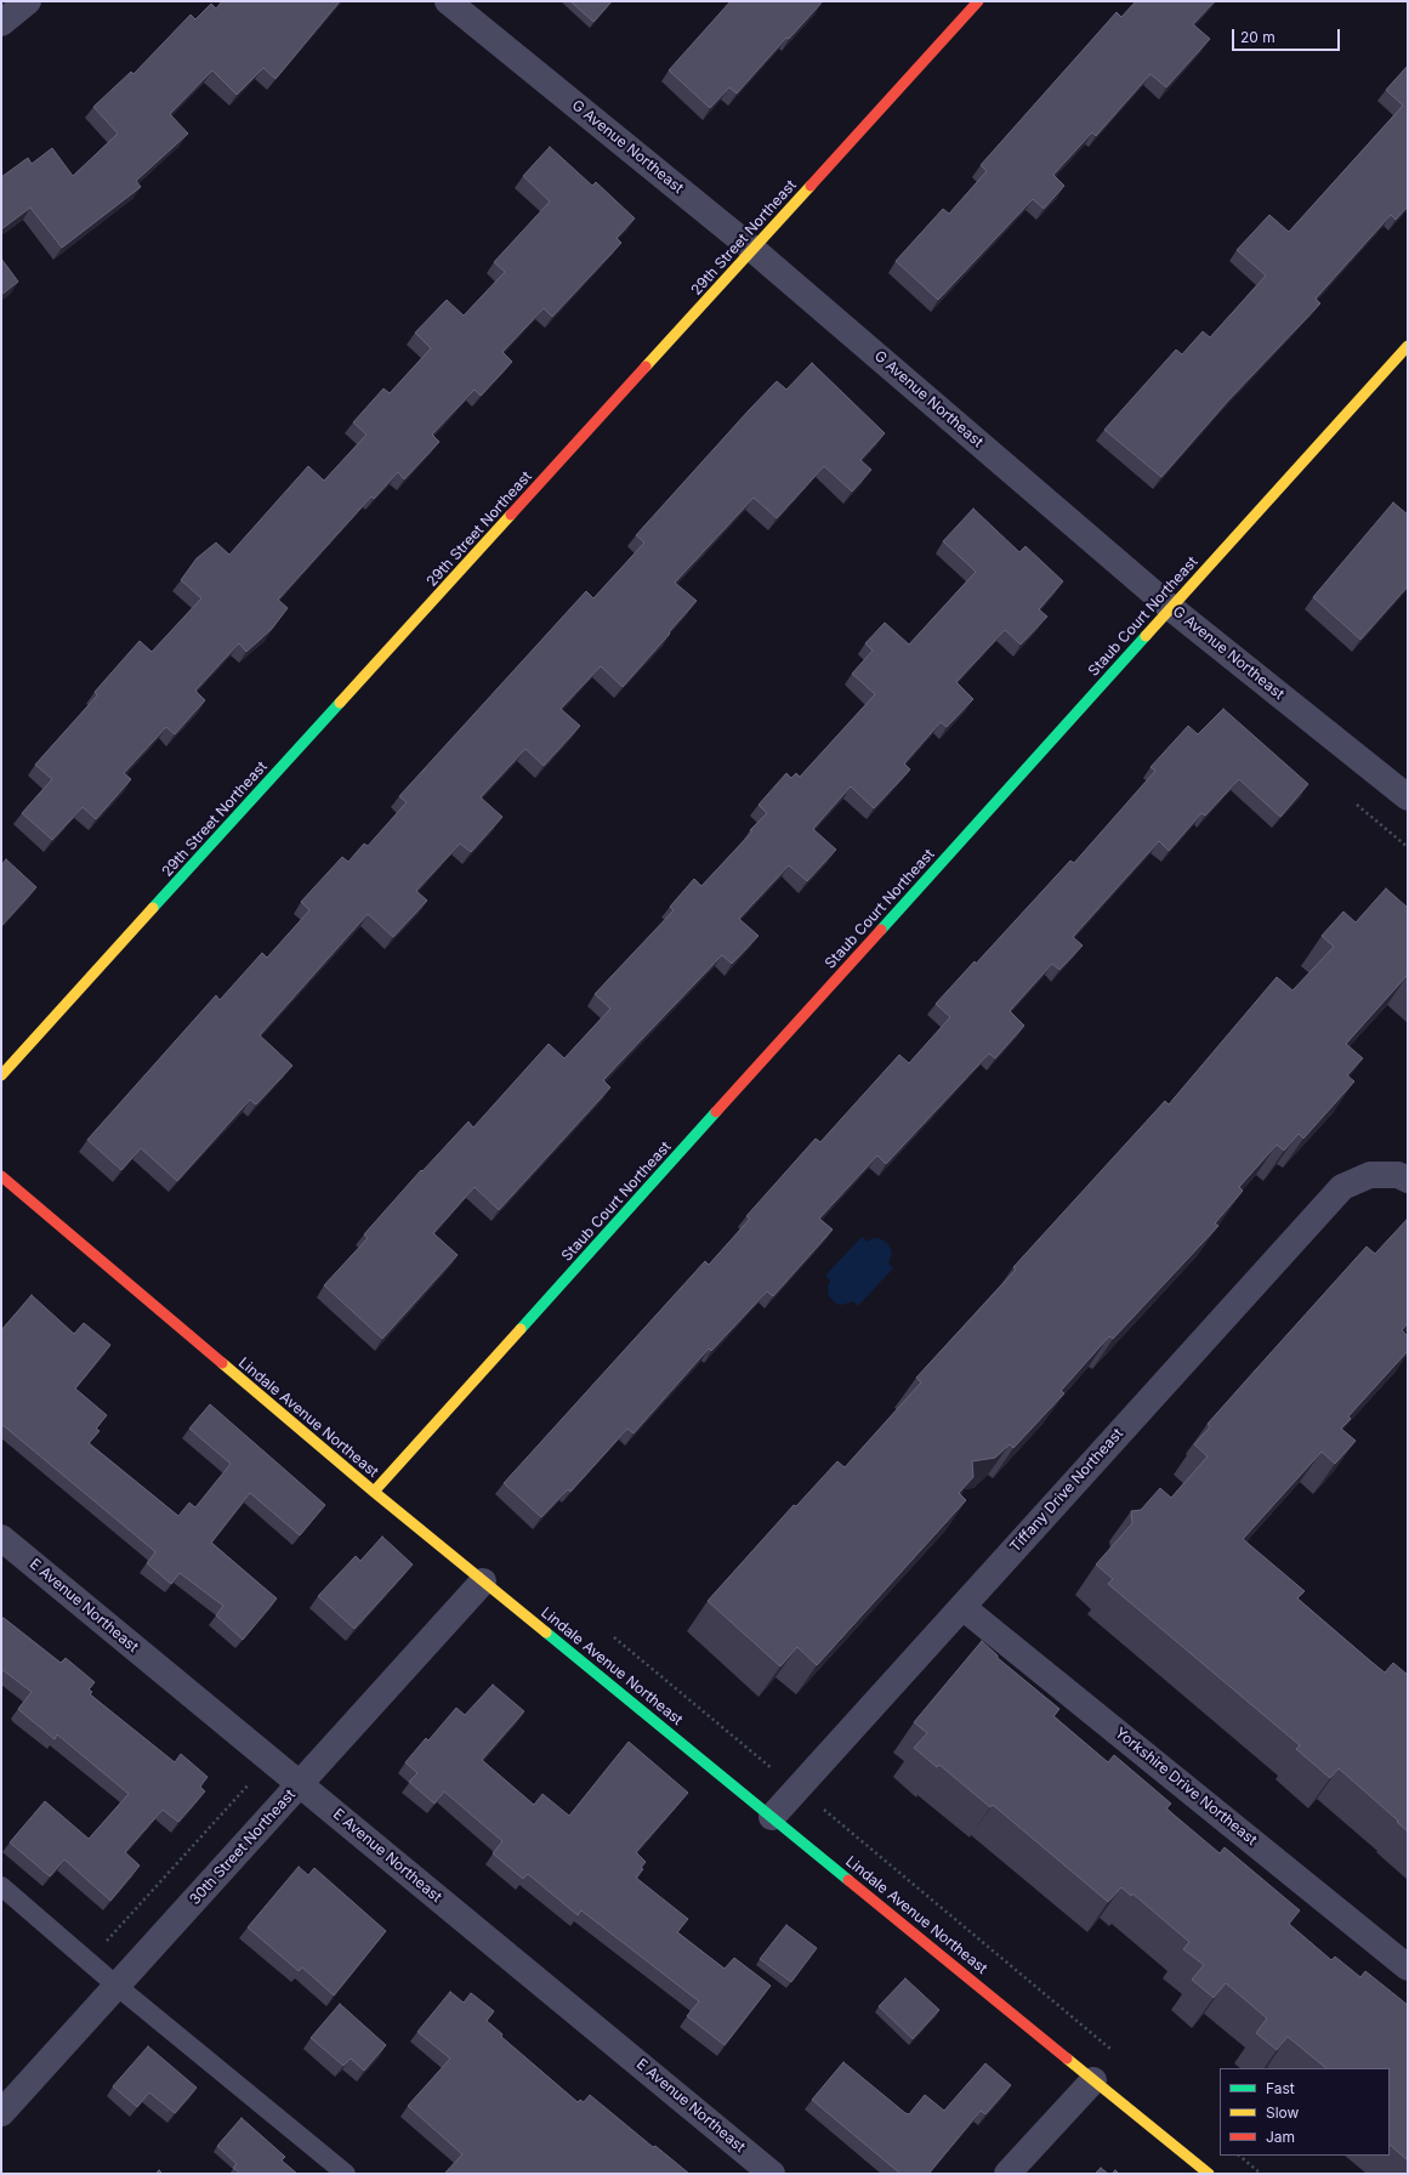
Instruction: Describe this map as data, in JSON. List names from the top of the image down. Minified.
{"streets":{"street":["G Avenue Northeast","29th Street Northeast","Staub Court Northeast","Lindale Avenue Northeast","Tiffany Drive Northeast","E Avenue Northeast","Yorkshire Drive Northeast","30th Street Northeast"]},"crossings":[["G Avenue Northeast","29th Street Northeast"],["G Avenue Northeast","Staub Court Northeast"],["Staub Court Northeast","Lindale Avenue Northeast"],["Lindale Avenue Northeast","Tiffany Drive Northeast"],["Lindale Avenue Northeast","30th Street Northeast"],["Tiffany Drive Northeast","Yorkshire Drive Northeast"],["E Avenue Northeast","30th Street Northeast"]],"legend":["Fast","Slow","Jam"],"scale_bar":"20 m"}
